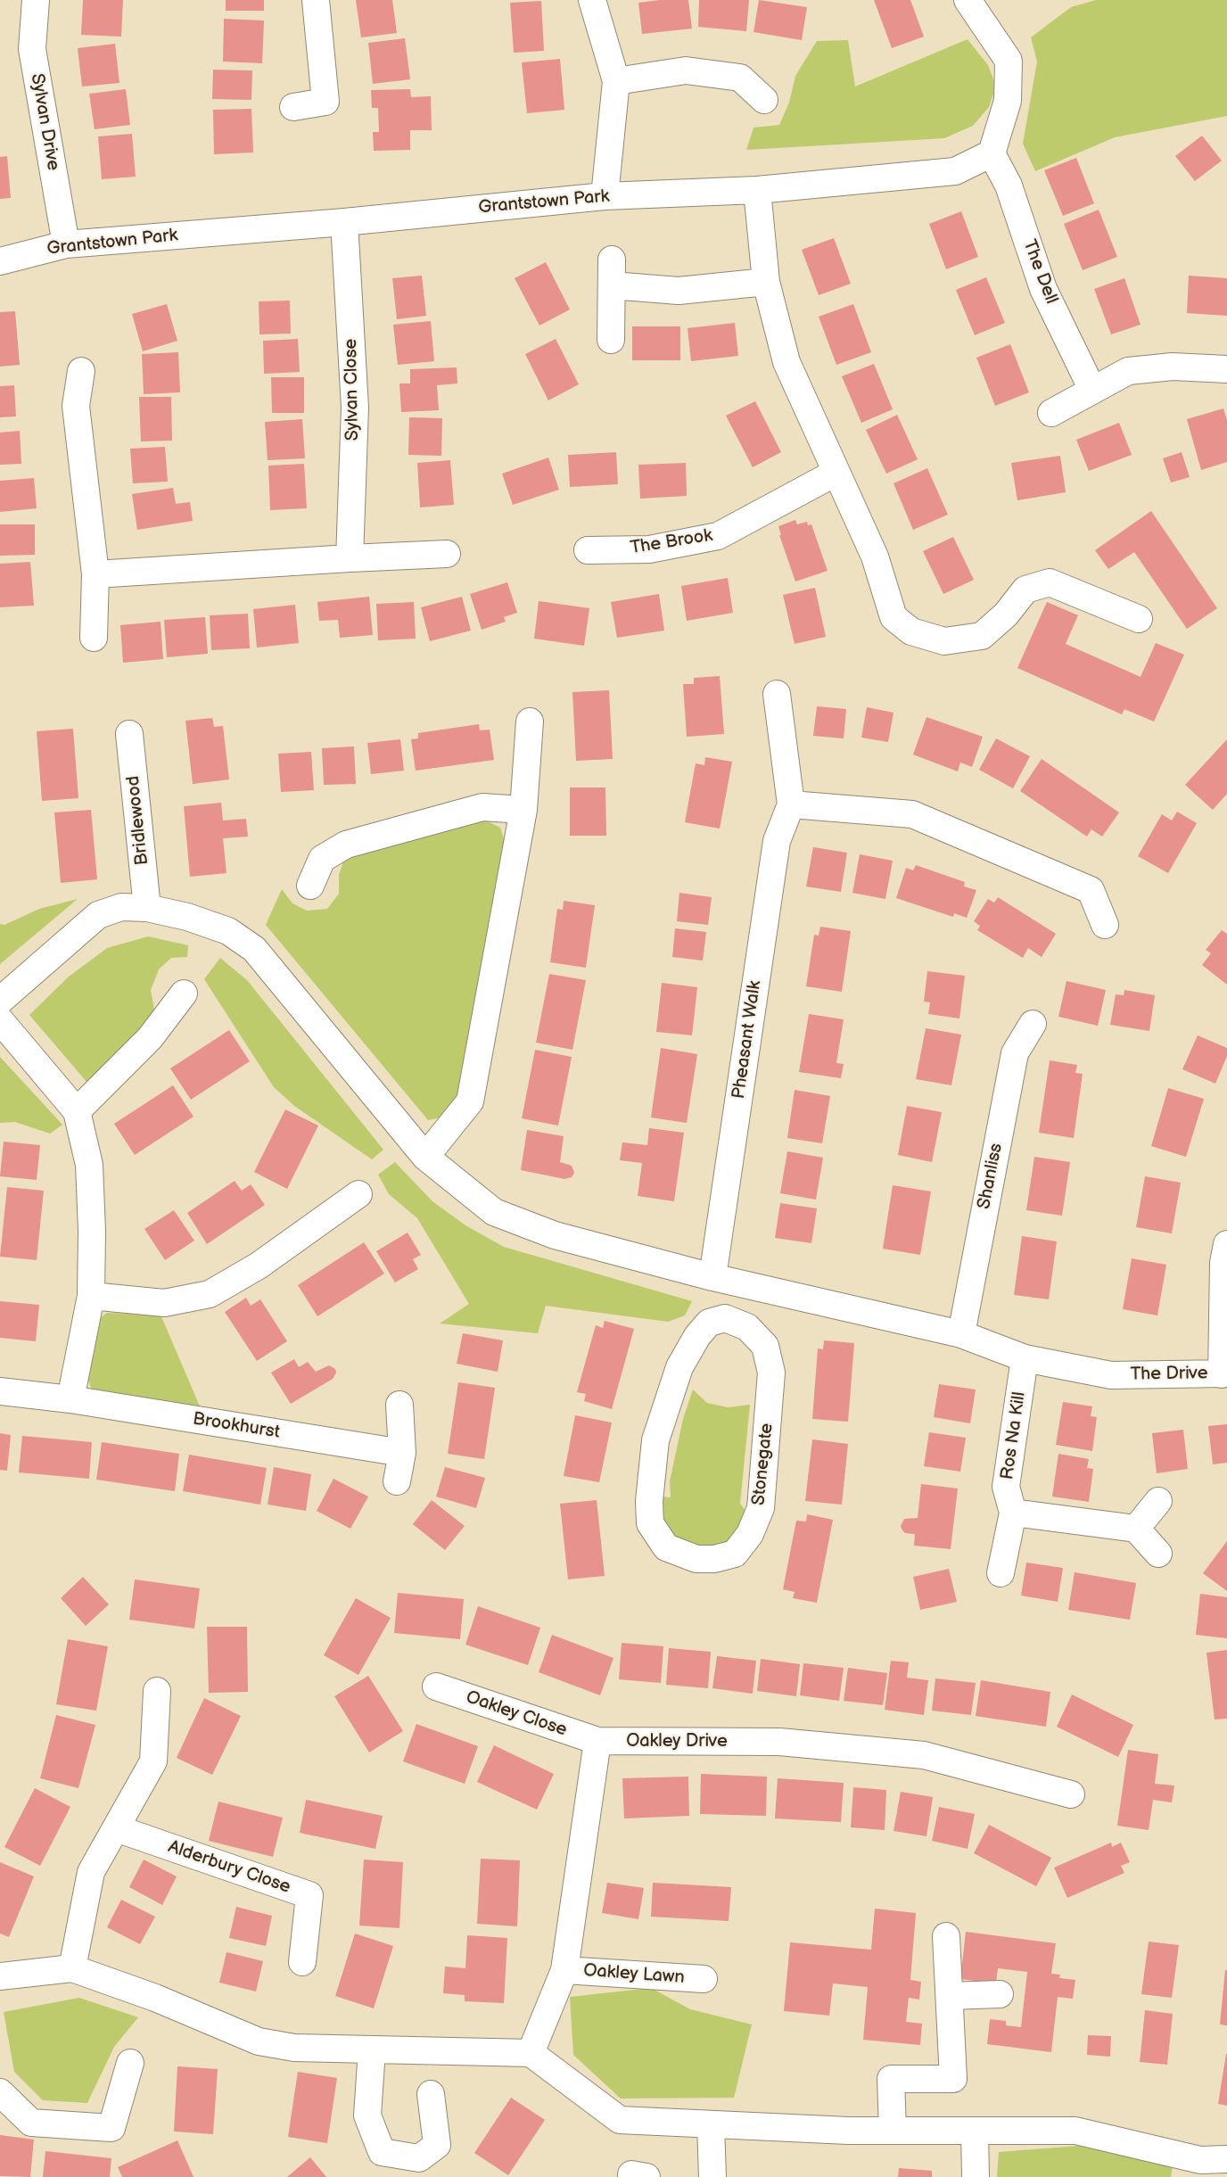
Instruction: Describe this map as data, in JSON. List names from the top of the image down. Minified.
{"streets":{"street":["Sylvan Drive","Grantstown Park","The Dell","Sylvan Close","The Brook","Bridlewood","Pheasant Walk","Shanliss","The Drive","Brookhurst","Ros Na Kill","Stonegate","Oakley Close","Oakley Drive","Alderbury Close","Oakley Lawn"]},"crossings":[["Sylvan Drive","Grantstown Park"],["Grantstown Park","The Dell"],["Grantstown Park","Sylvan Close"],["Bridlewood","The Drive"],["Pheasant Walk","The Drive"],["Shanliss","The Drive"],["The Drive","Ros Na Kill"],["Oakley Close","Oakley Drive"]]}
